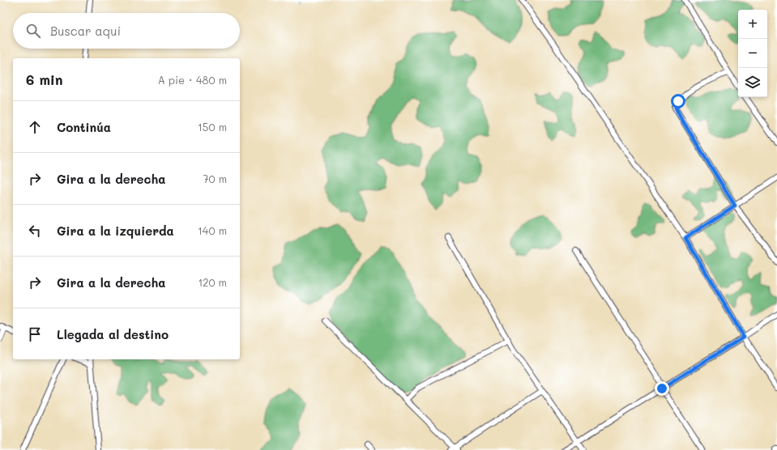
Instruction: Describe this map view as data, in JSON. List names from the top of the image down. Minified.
{"page":{"map_buttons":["+","−"],"search":"Buscar aquí","heading":["6 min","A pie · 480 m"],"list":[["Continúa","150 m"],["Gira a la derecha","70 m"],["Gira a la izquierda","140 m"],["Gira a la derecha","120 m"],"Llegada al destino"]}}
